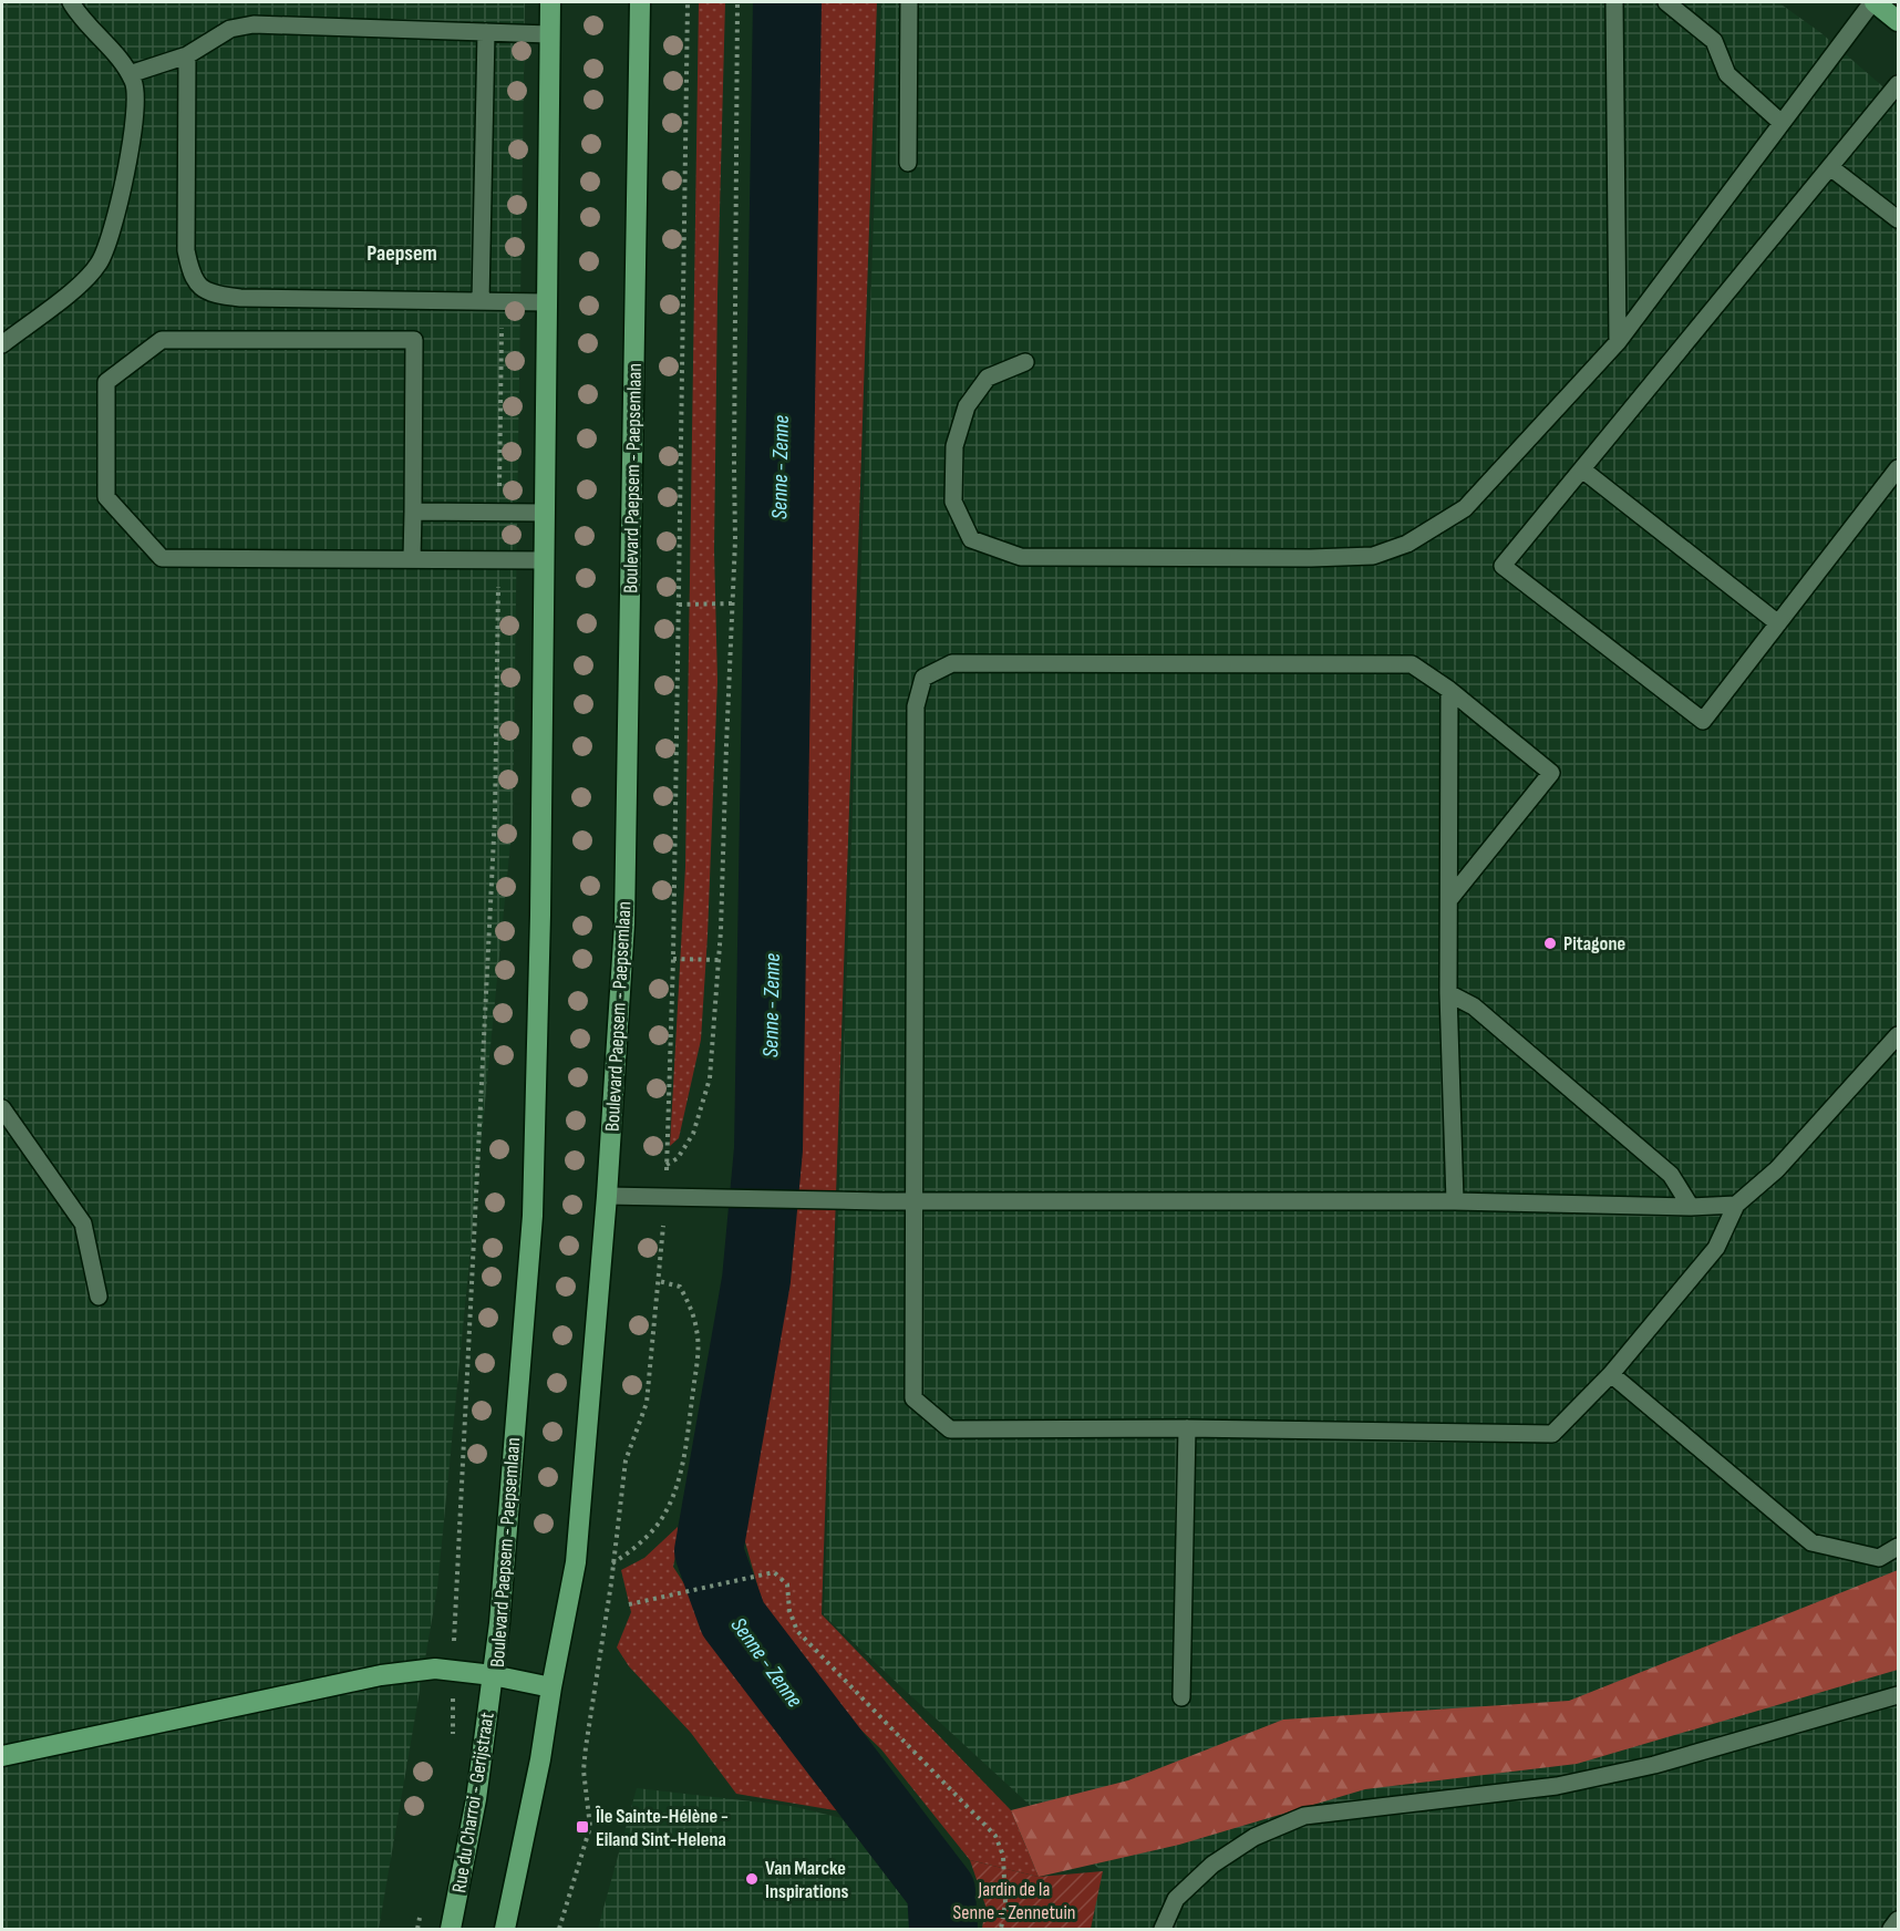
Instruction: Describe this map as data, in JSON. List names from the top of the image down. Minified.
{"streets":{"main road":["Boulevard Paepsem - Paepsemlaan","Rue du Charroi - Gerijstraat"]},"crossings":[["Boulevard Paepsem - Paepsemlaan","Rue du Charroi - Gerijstraat"]],"districts":["Paepsem"],"water":["Senne - Zenne"],"parks":["Jardin de la Senne - Zennetuin"],"places":{"other":["Pitagone","Van Marcke Inspirations"],"transit":["Île Sainte-Hélène - Eiland Sint-Helena"]}}
